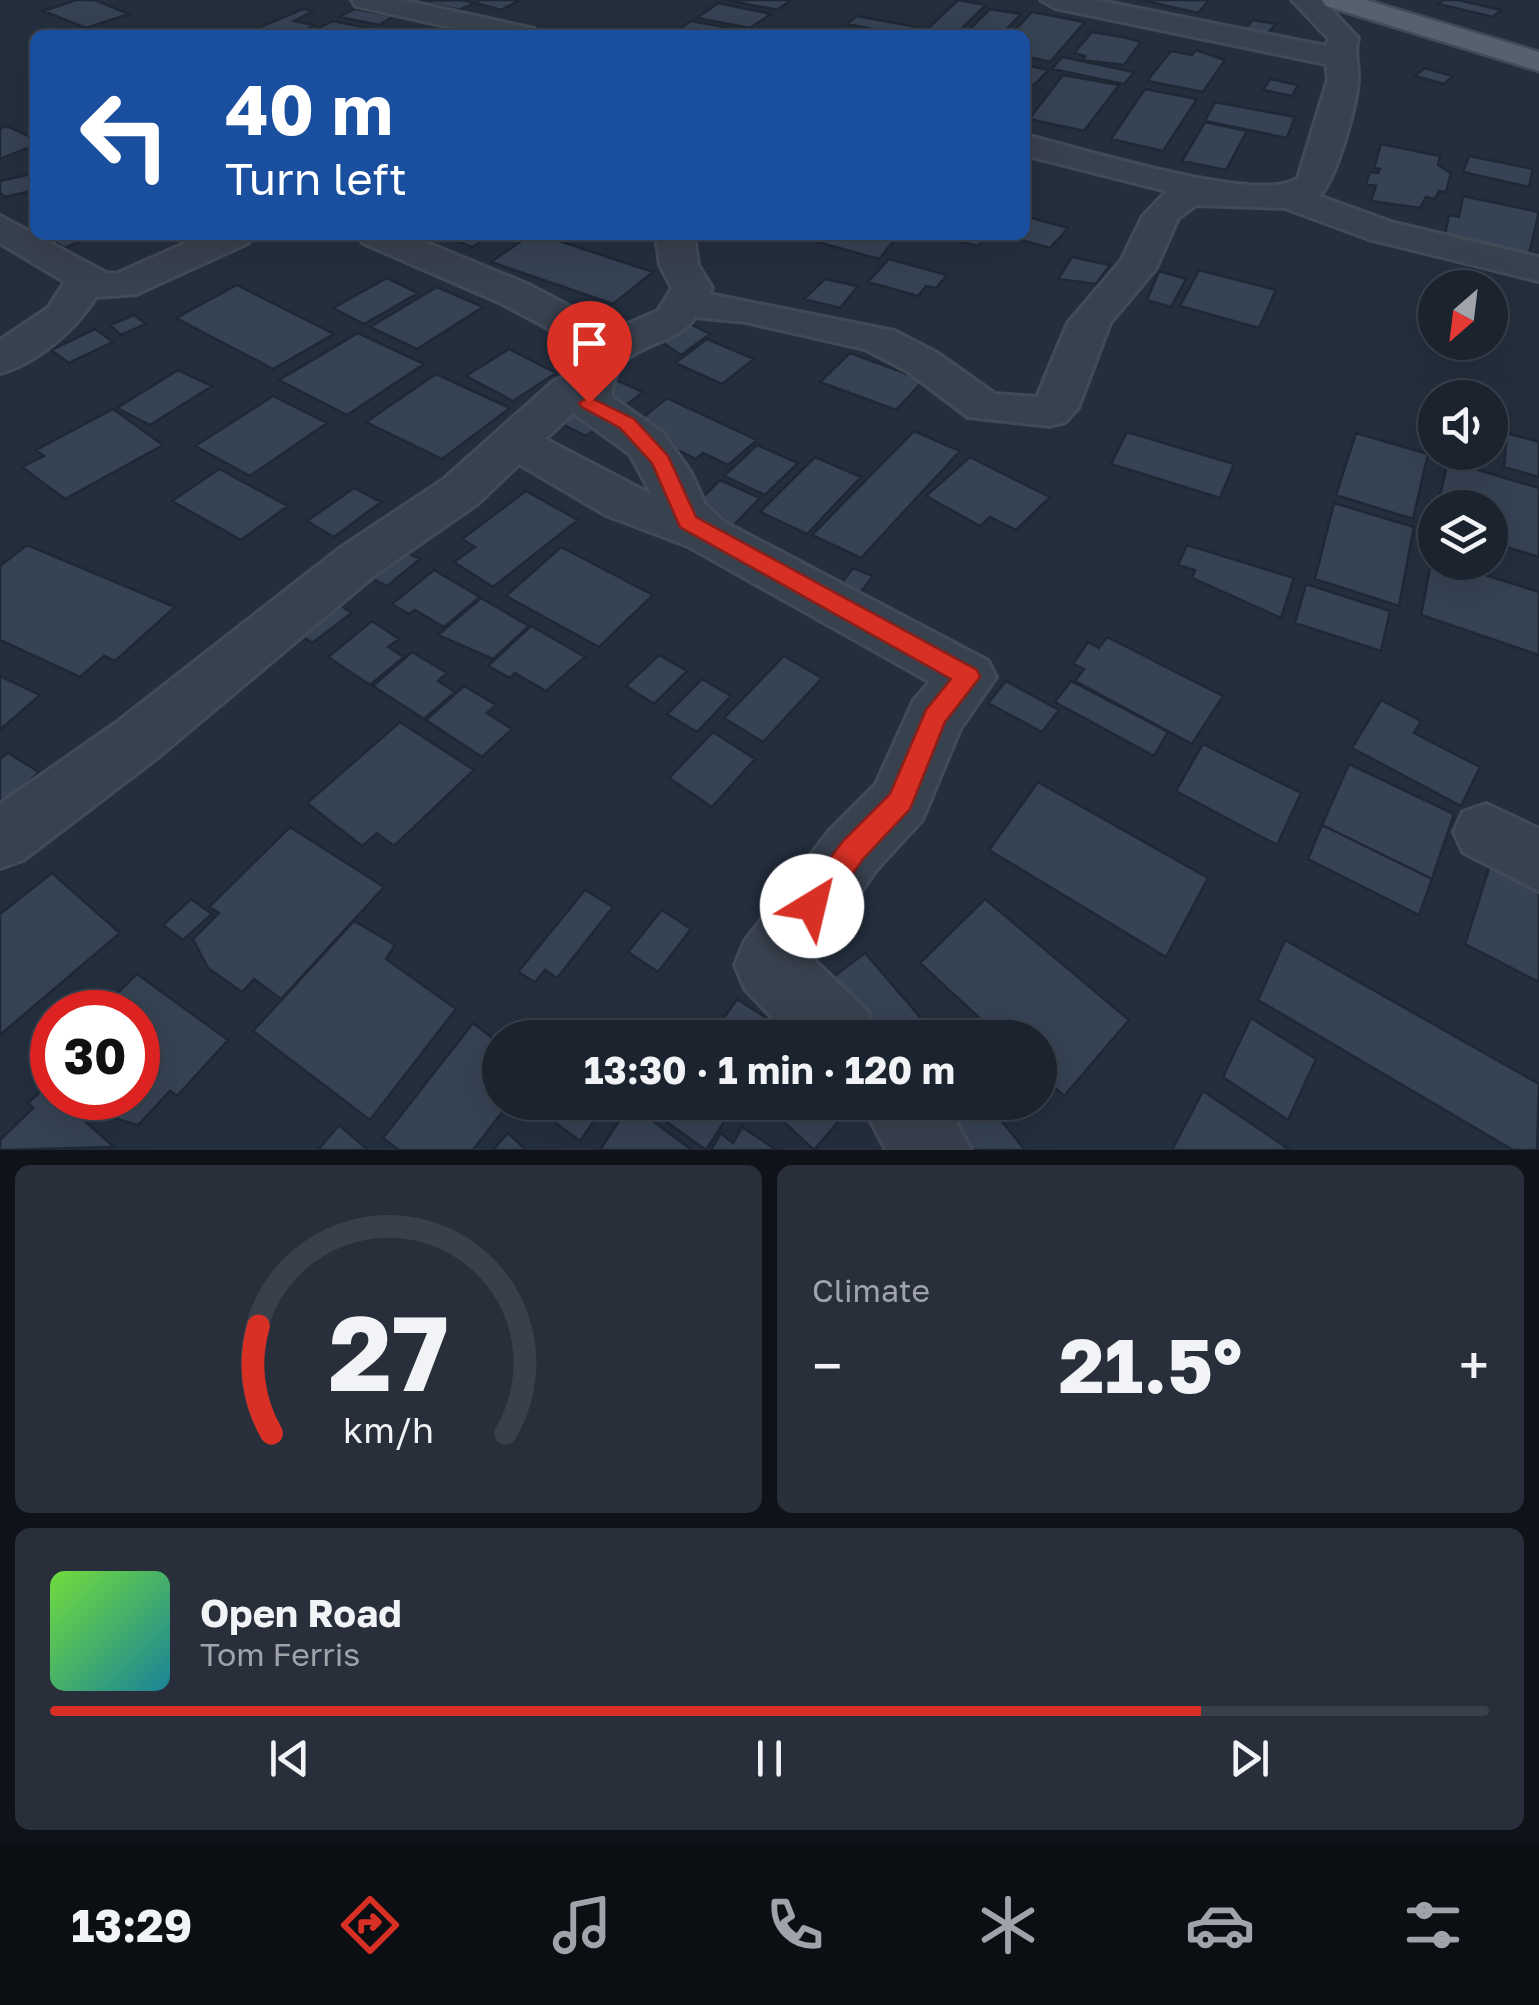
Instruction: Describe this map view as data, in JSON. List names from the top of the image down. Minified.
{"north":"bottom left","page":{"turn":["40 m","Turn left"],"limit":"30","trip":"13:30 · 1 min · 120 m","tile":"Climate","heat":["−","21.5°","+"],"song":["Open Road","Tom Ferris"],"tabs":"13:29","gauge":["27","km/h"]}}
